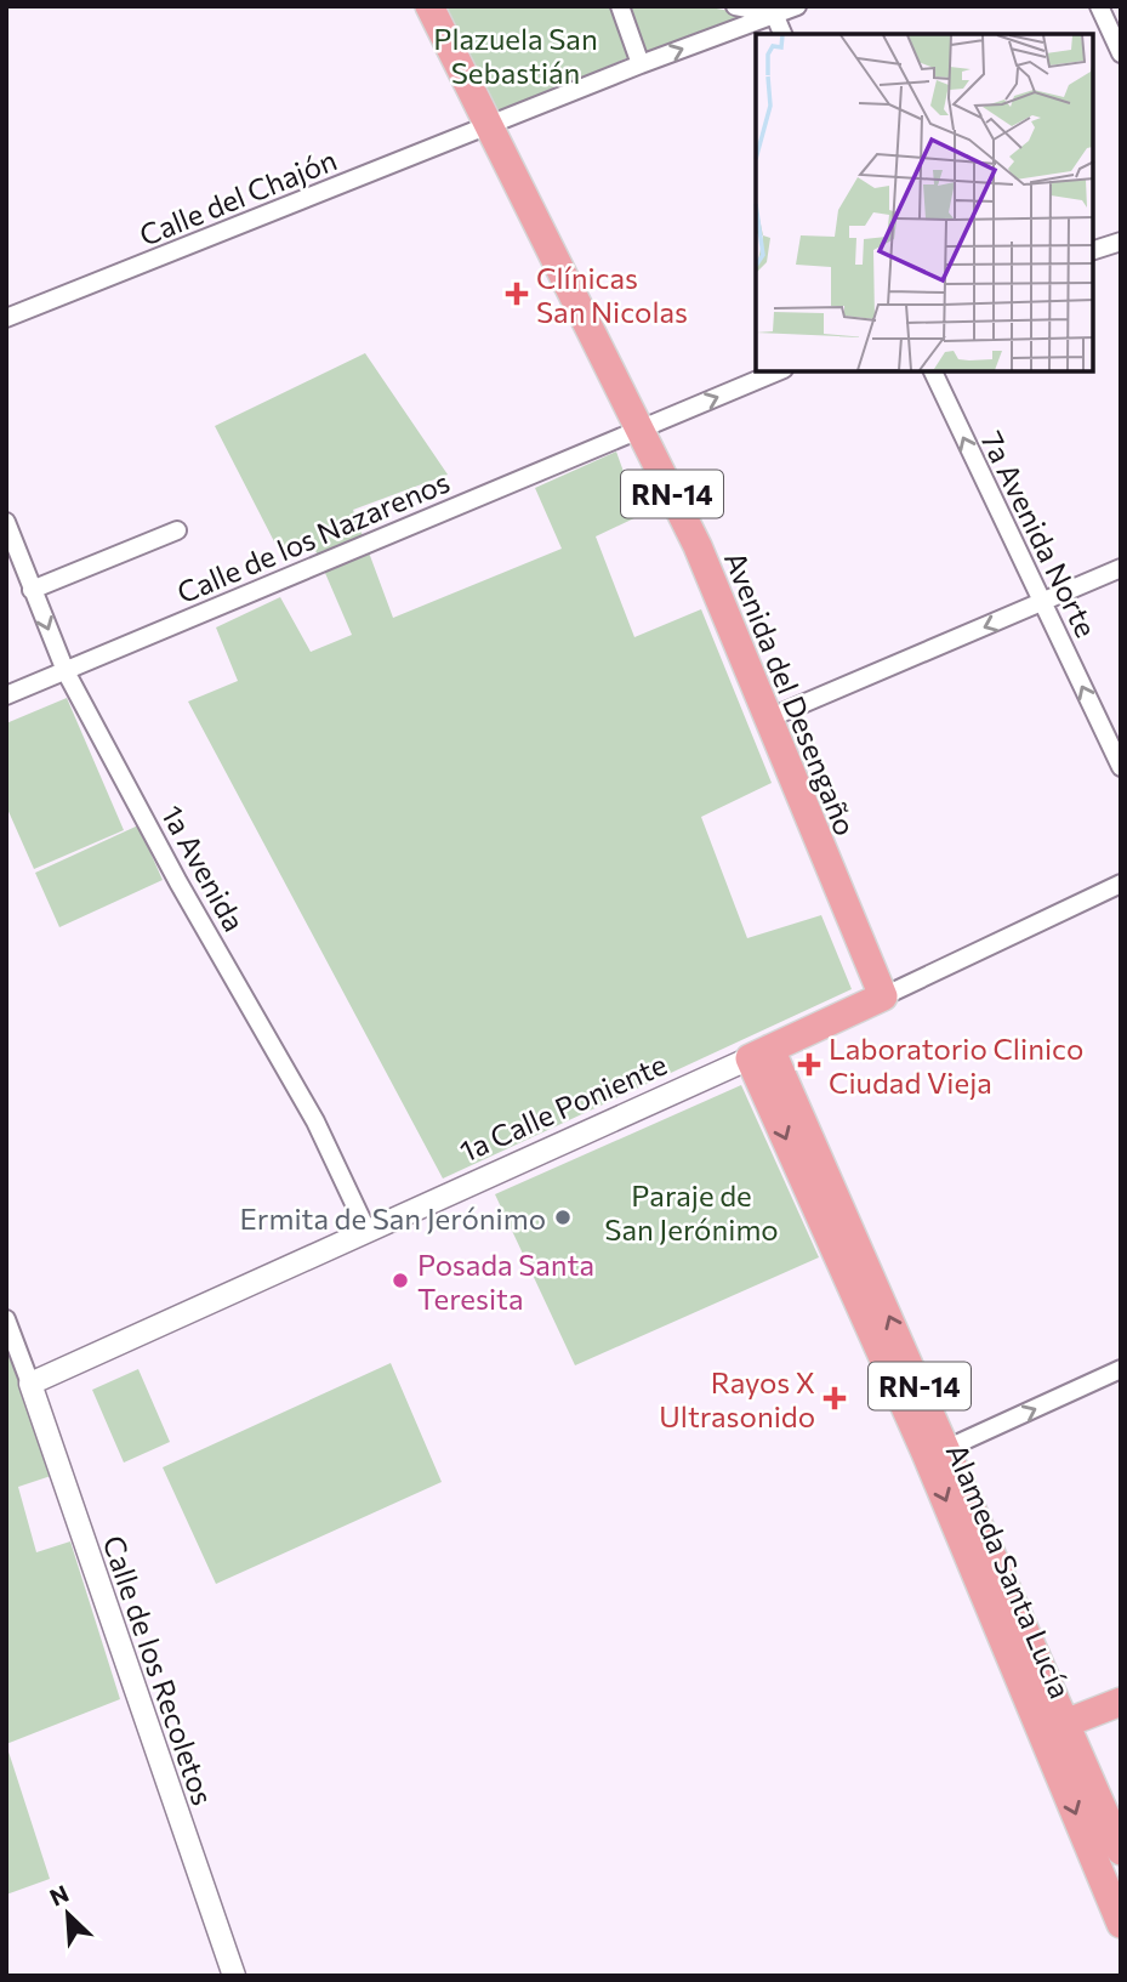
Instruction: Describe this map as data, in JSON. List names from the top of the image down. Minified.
{"streets":{"main road":["RN-14","Avenida del Desengaño","1a Calle Poniente","Alameda Santa Lucía"],"street":["Calle del Chajón","7a Avenida Norte","Calle de los Nazarenos","1a Avenida","Calle de los Recoletos"]},"crossings":[["Calle del Chajón","Avenida del Desengaño"],["Calle de los Nazarenos","Avenida del Desengaño"],["Calle de los Nazarenos","1a Avenida"],["Avenida del Desengaño","1a Calle Poniente"],["1a Avenida","1a Calle Poniente"],["1a Calle Poniente","Alameda Santa Lucía"],["1a Calle Poniente","Calle de los Recoletos"]],"one_way":["7a Avenida Norte"],"parks":["Plazuela San Sebastián","Paraje de San Jerónimo"],"places":{"health":["Clínicas San Nicolas","Laboratorio Clinico Ciudad Vieja","Rayos X Ultrasonido"],"other":["Ermita de San Jerónimo","Posada Santa Teresita"]},"north":"top left"}
